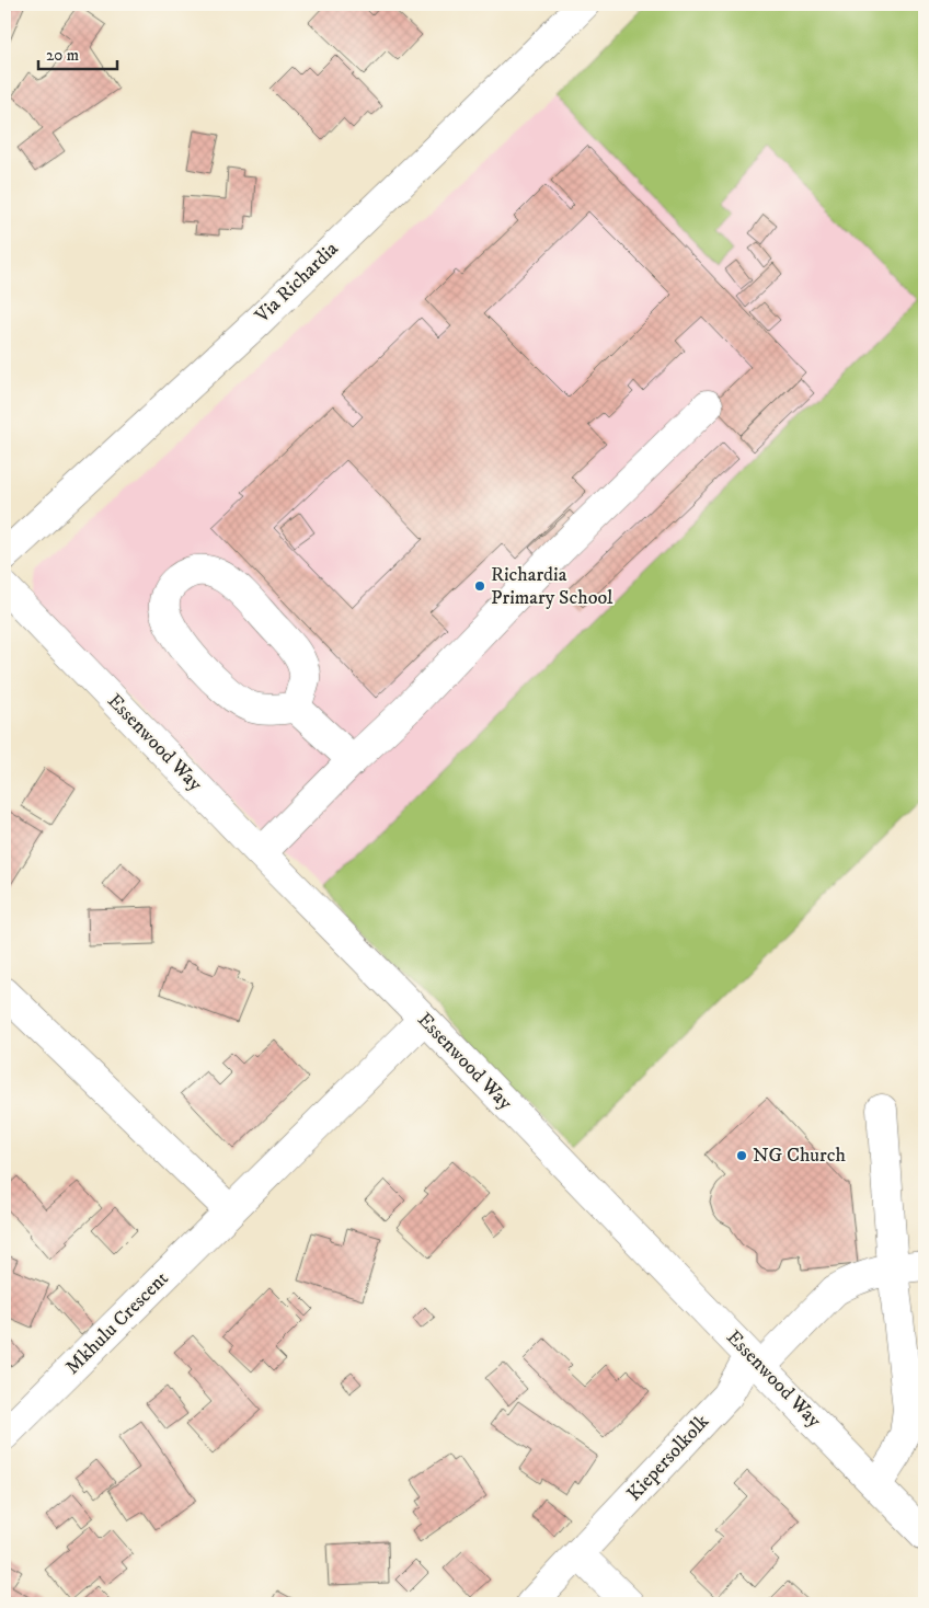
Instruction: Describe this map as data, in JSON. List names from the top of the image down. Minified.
{"streets":{"street":["Via Richardia","Essenwood Way","Mkhulu Crescent","Kiepersolkolk"]},"crossings":[["Essenwood Way","Mkhulu Crescent"],["Essenwood Way","Kiepersolkolk"]],"places":["Richardia Primary School","NG Church"],"scale_bar":"20 m"}
